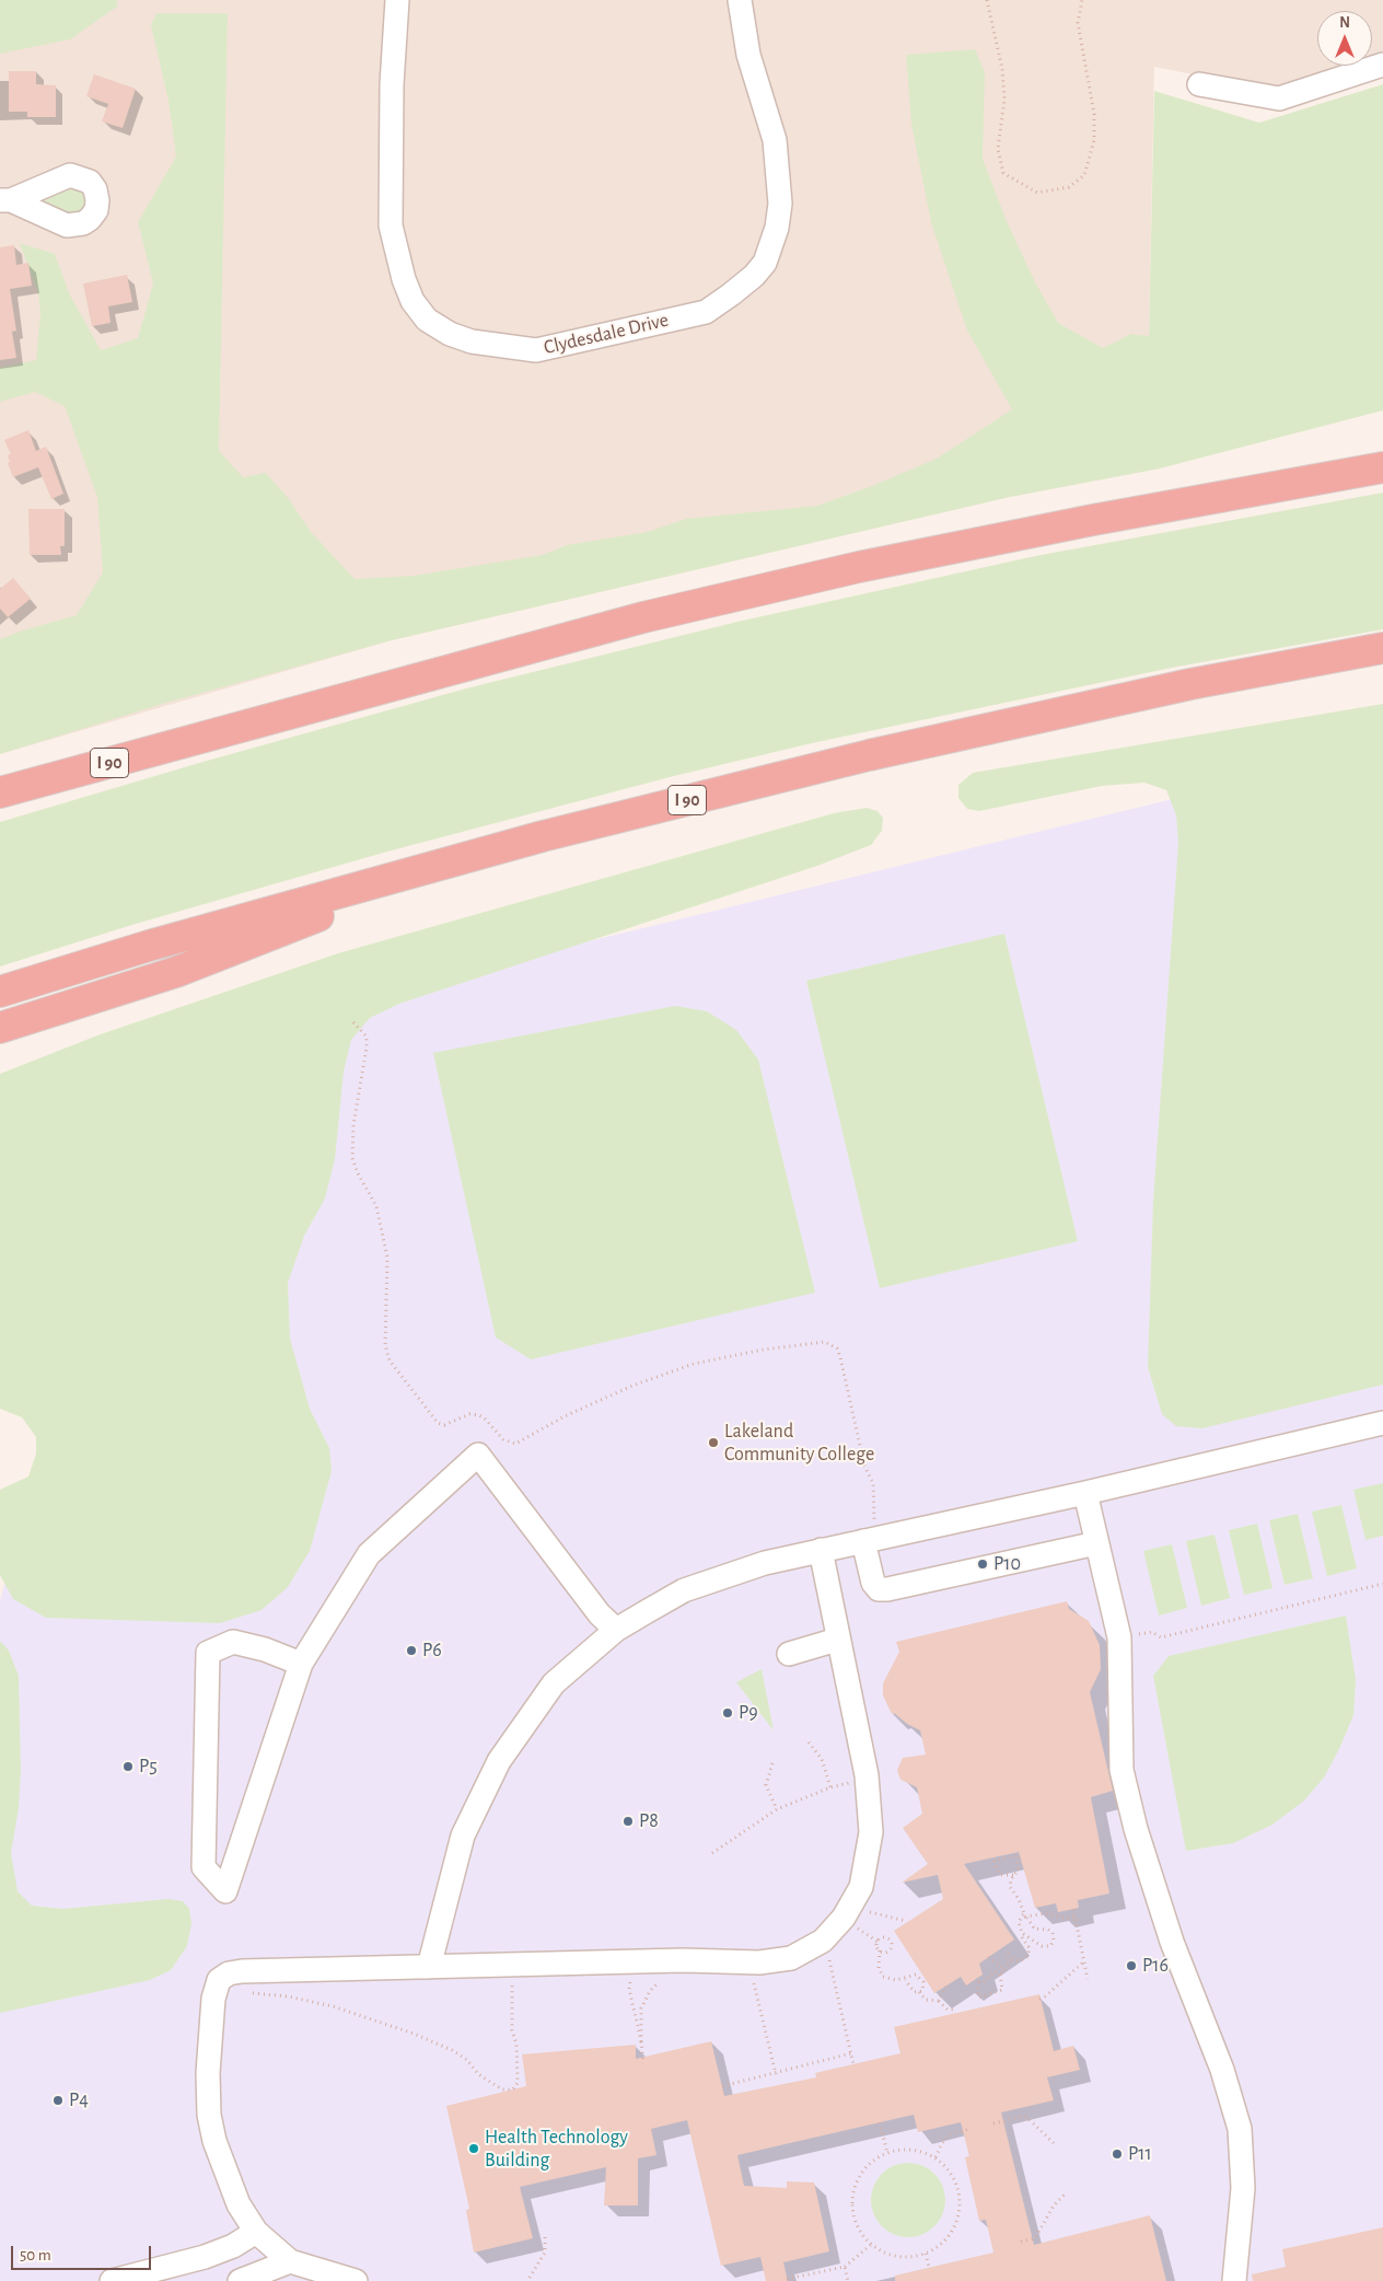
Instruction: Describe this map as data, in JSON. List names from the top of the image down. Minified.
{"streets":{"highway":["I 90"],"street":["Clydesdale Drive"]},"places":["Lakeland Community College","P10","P6","P9","P5","P8","P16","P4","Health Technology Building","P11"],"scale_bar":"50 m","north":"top"}
